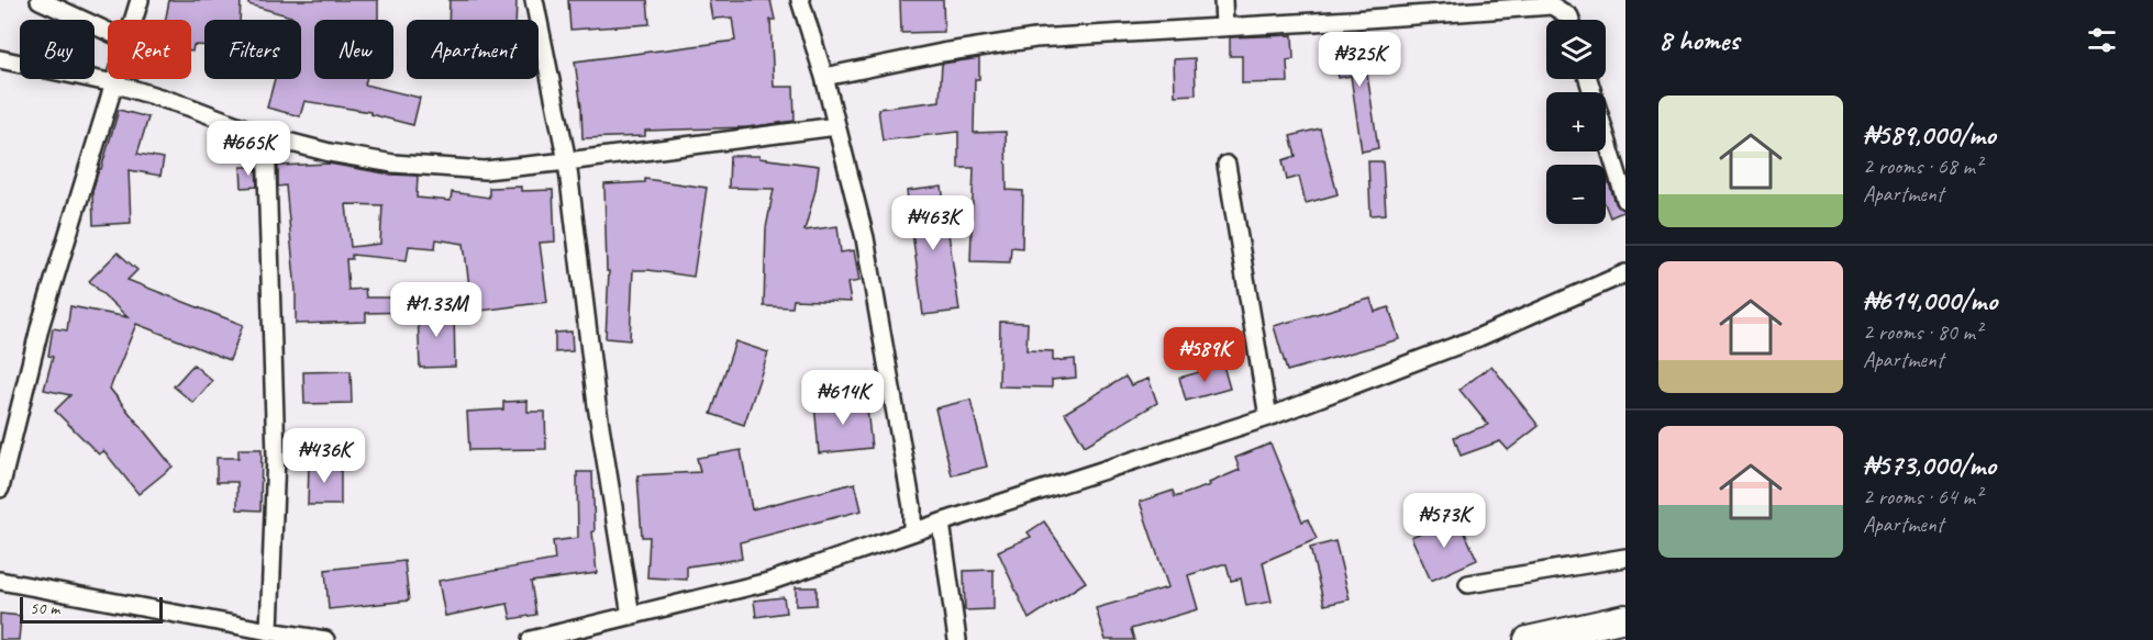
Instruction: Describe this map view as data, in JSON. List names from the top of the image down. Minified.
{"scale_bar":"50 m","page":{"heading":"8 homes","map_buttons":["+","−"],"chip":["Buy","Rent","Filters","New","Apartment"],"price":["₦325K","₦665K","₦463K","₦1.33M","₦589K","₦614K","₦436K","₦573K"],"list":[{"name":"₦589,000/mo","note":"2 rooms · 68 m² · Apartment"},{"name":"₦614,000/mo","note":"2 rooms · 80 m² · Apartment"},{"name":"₦573,000/mo","note":"2 rooms · 64 m² · Apartment"}],"scale":"50 m"}}
